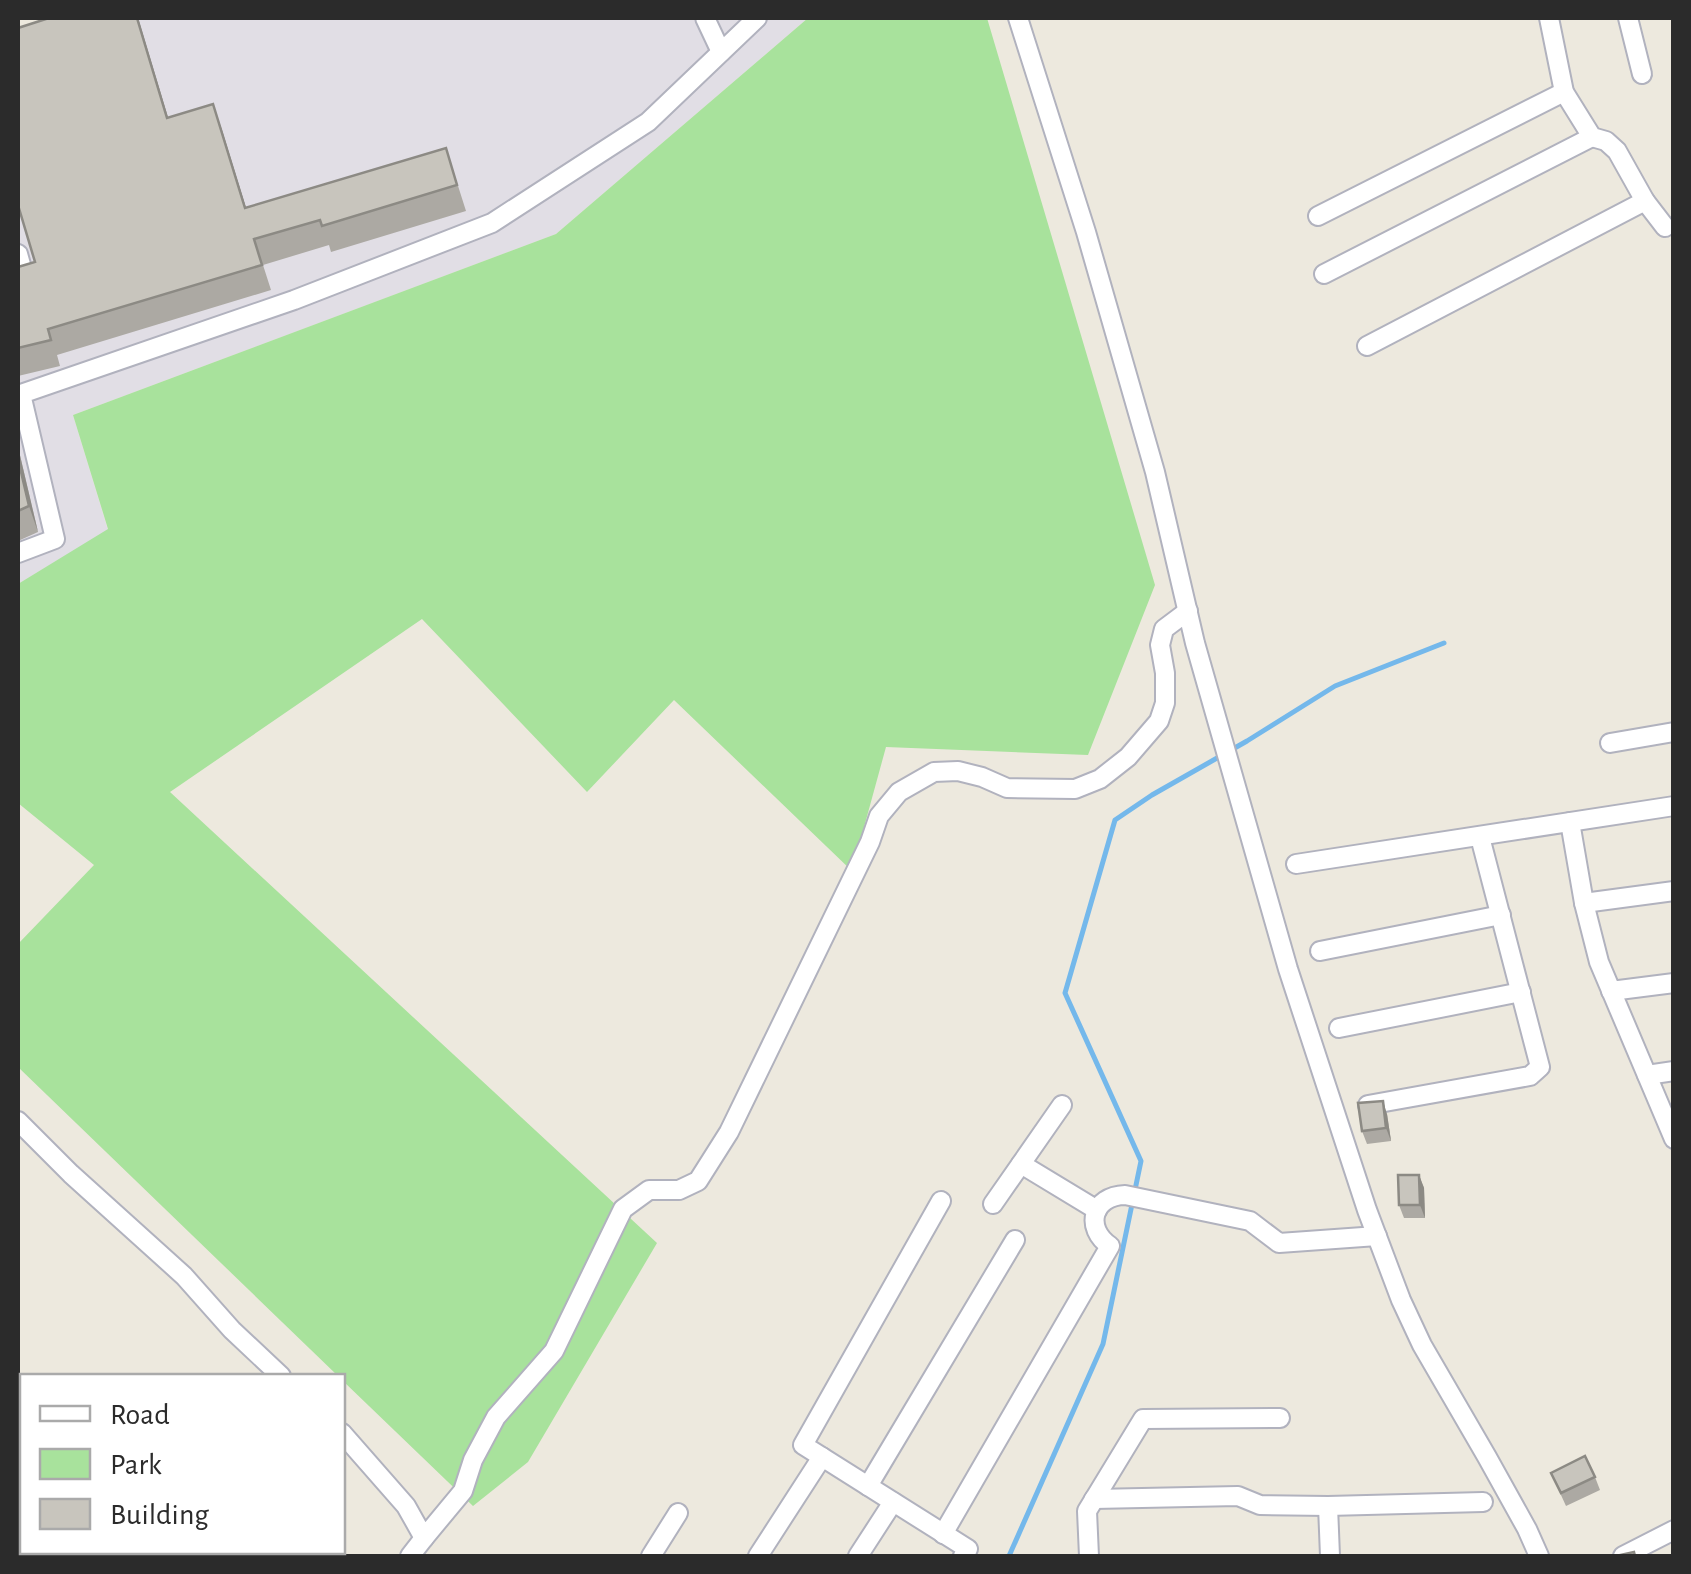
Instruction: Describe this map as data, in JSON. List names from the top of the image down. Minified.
{"legend":["Road","Park","Building"]}
